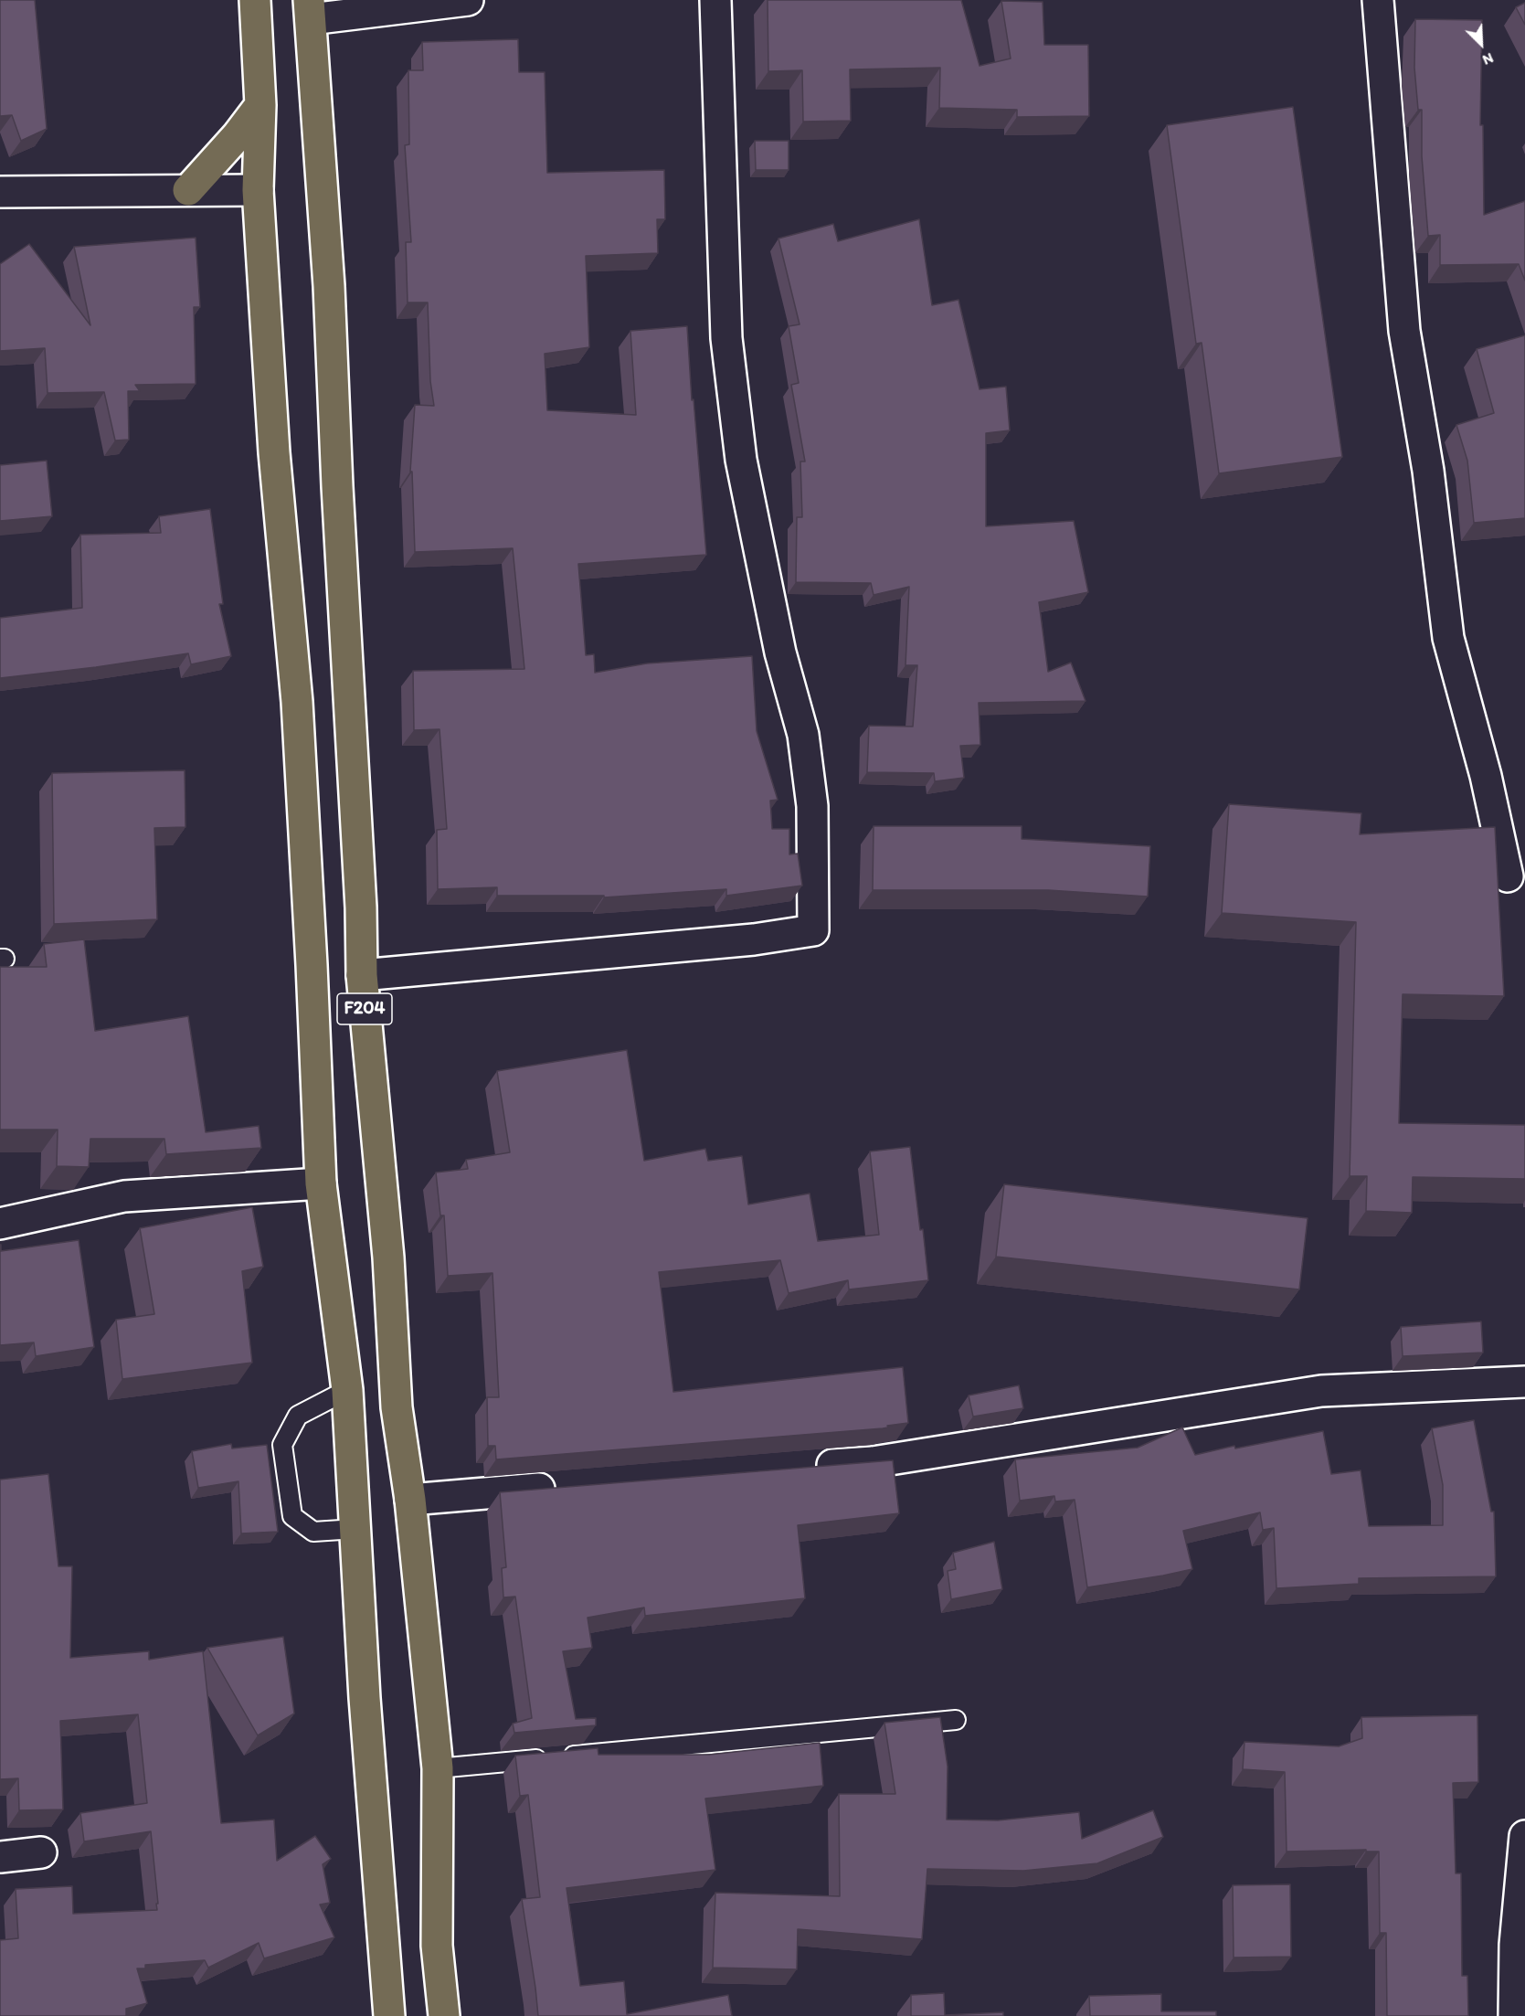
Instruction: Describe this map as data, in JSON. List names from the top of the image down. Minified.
{"streets":{"main road":["F204"]},"north":"bottom right"}
